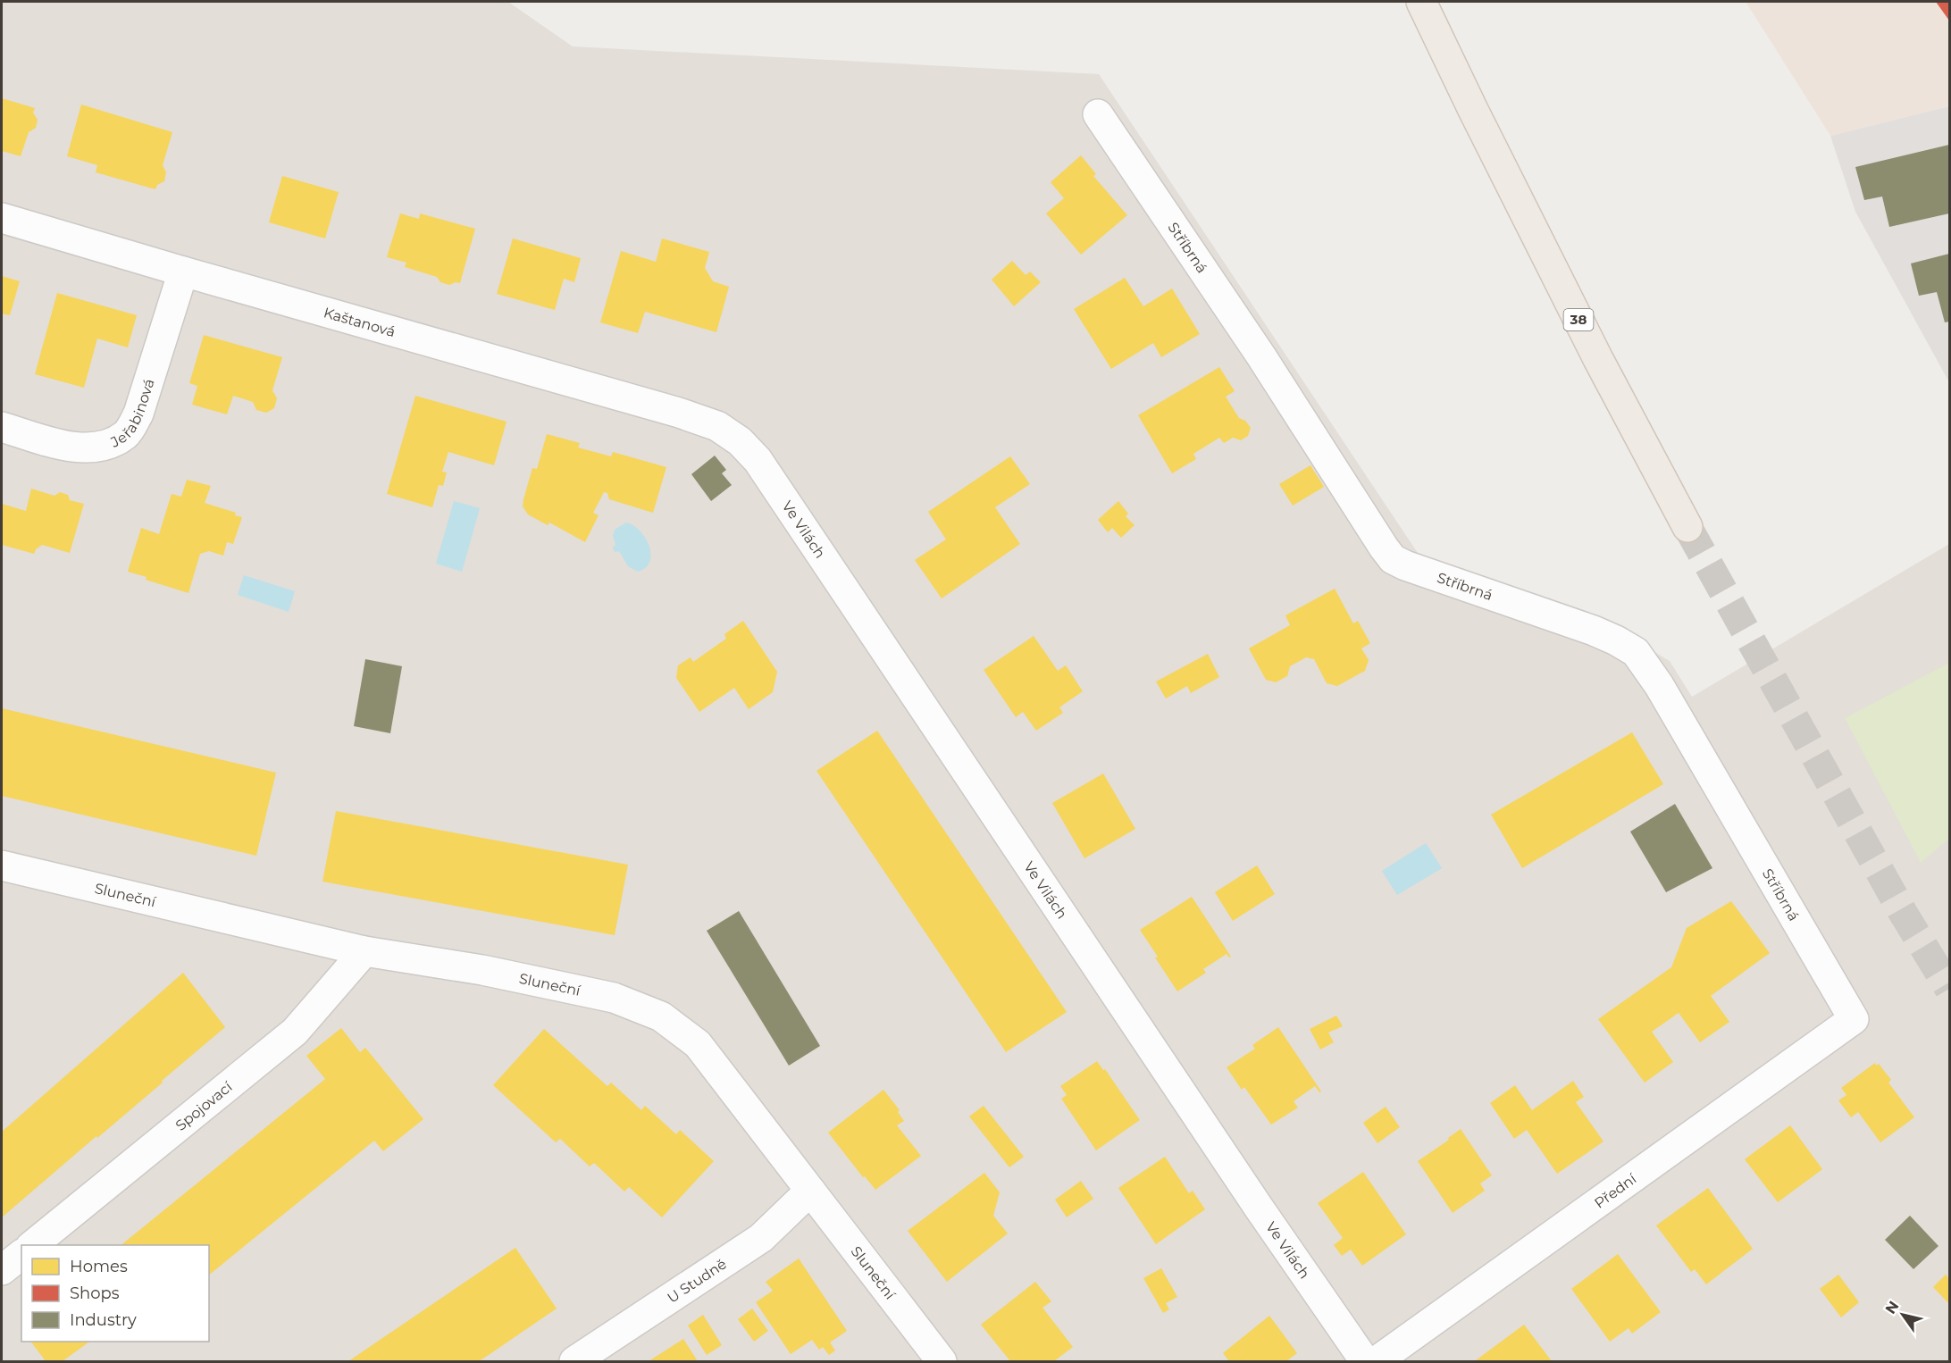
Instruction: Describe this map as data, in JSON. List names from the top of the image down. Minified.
{"streets":{"main road":["38"],"street":["Stříbrná","Kaštanová","Jeřabinová","Ve Vilách","Sluneční","Spojovací","Přední","U Studně"]},"crossings":[["Stříbrná","Přední"],["Kaštanová","Jeřabinová"],["Kaštanová","Ve Vilách"],["Sluneční","Spojovací"],["Sluneční","U Studně"]],"legend":["Homes","Shops","Industry"],"north":"top left"}
